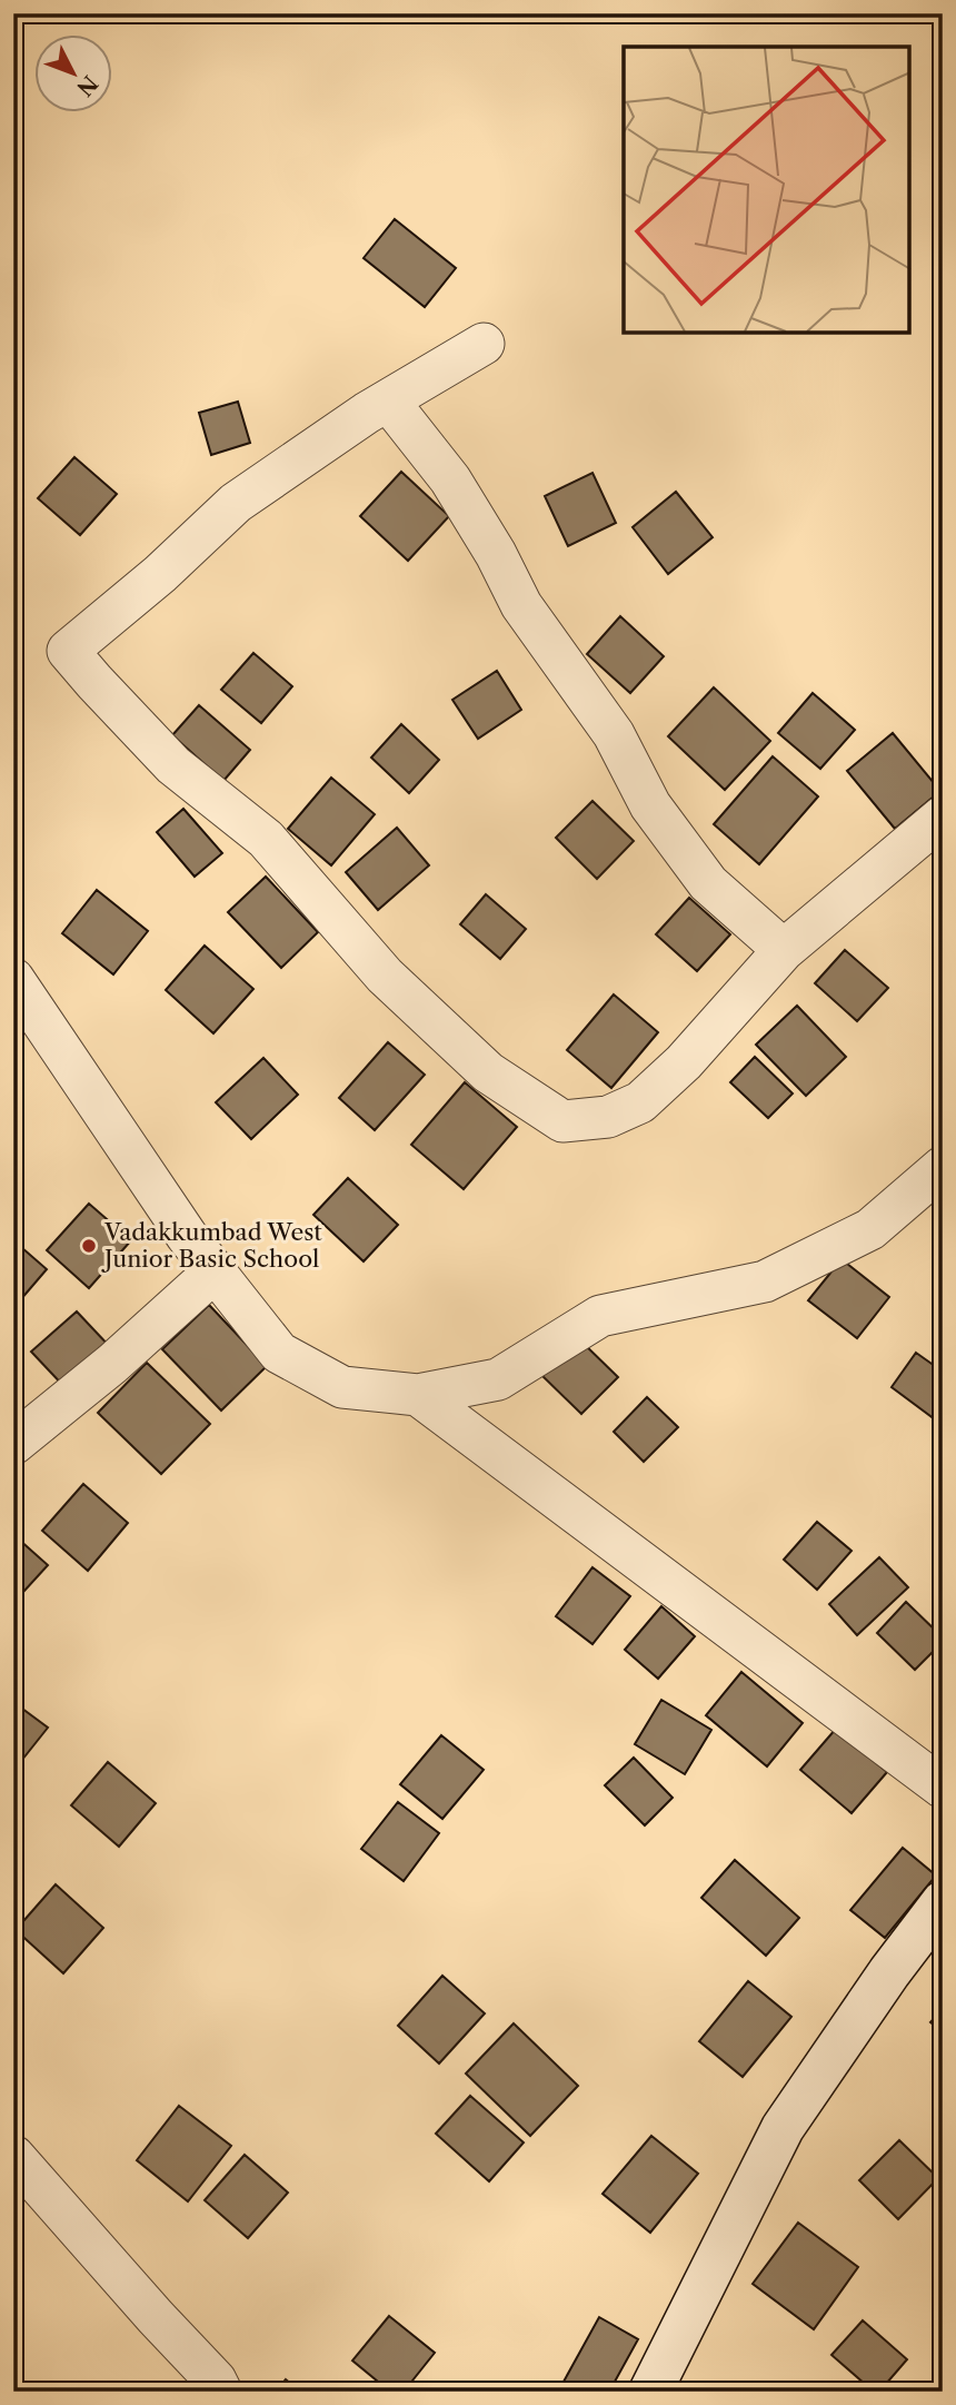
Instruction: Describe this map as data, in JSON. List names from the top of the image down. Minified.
{"places":["Vadakkumbad West Junior Basic School"],"north":"bottom right"}
